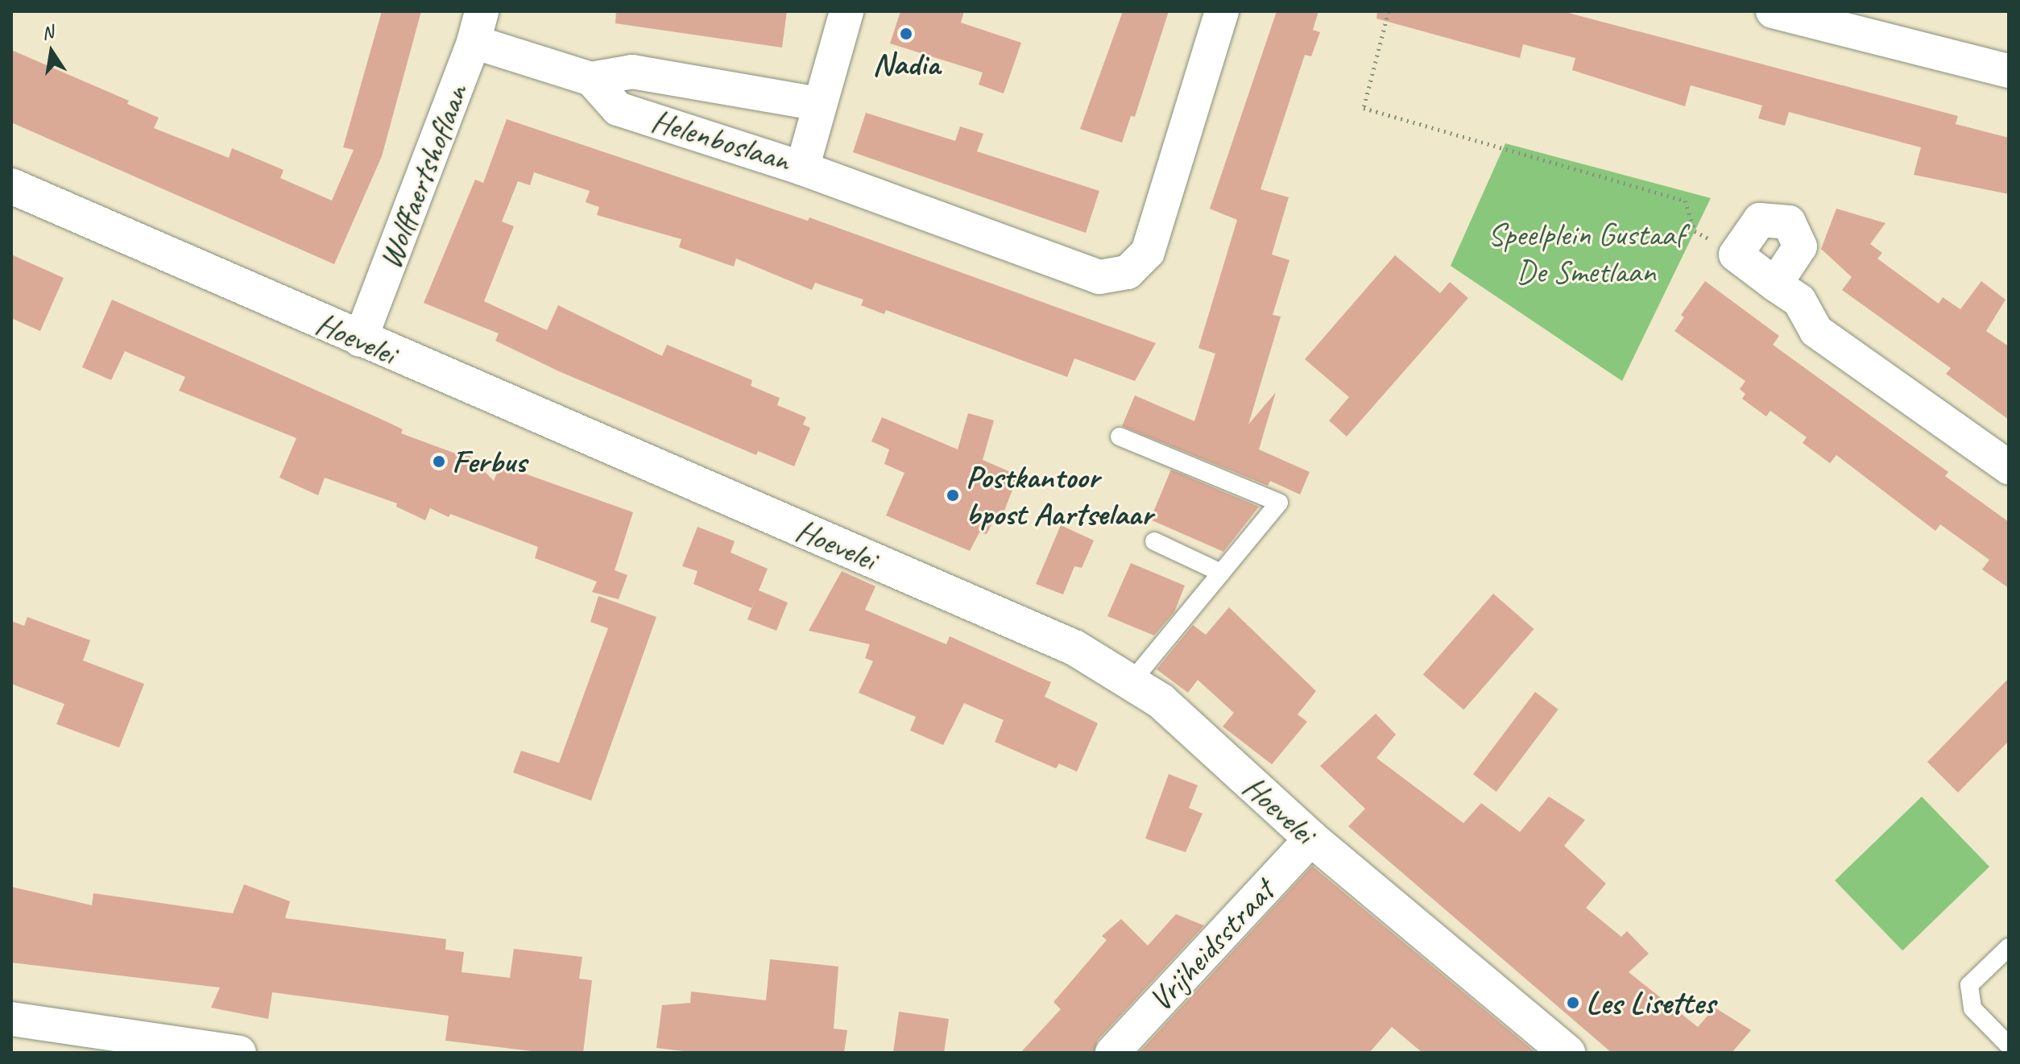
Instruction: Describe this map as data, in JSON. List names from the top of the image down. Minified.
{"streets":{"street":["Helenboslaan","Wolffaertshoflaan","Hoevelei","Vrijheidsstraat"]},"crossings":[["Helenboslaan","Wolffaertshoflaan"],["Wolffaertshoflaan","Hoevelei"],["Hoevelei","Vrijheidsstraat"]],"parks":["Speelplein Gustaaf De Smetlaan"],"places":["Nadia","Ferbus","Postkantoor bpost Aartselaar","Les Lisettes"],"north":"top"}
